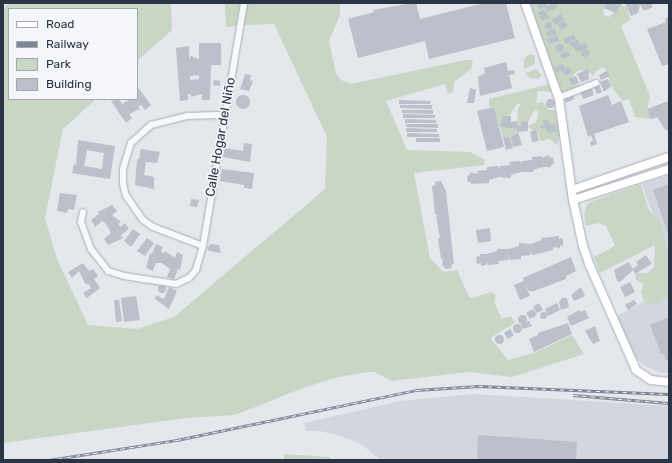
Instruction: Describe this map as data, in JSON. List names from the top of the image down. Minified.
{"streets":{"street":["Calle Hogar del Niño"]},"legend":["Road","Railway","Park","Building"]}
